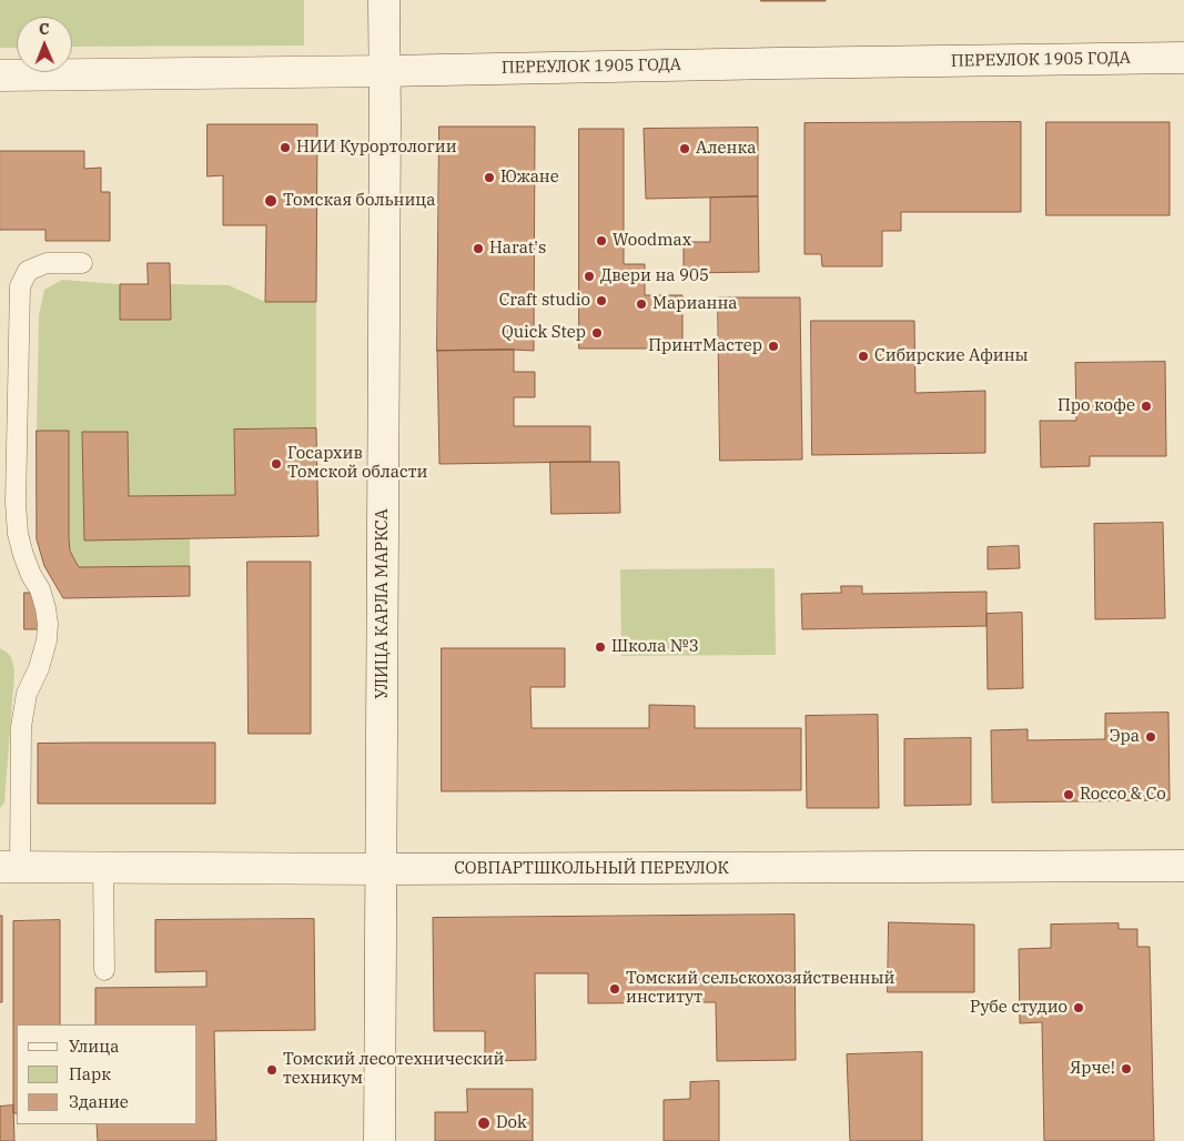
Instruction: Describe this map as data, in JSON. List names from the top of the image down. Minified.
{"streets":{"street":["ПЕРЕУЛОК 1905 ГОДА","УЛИЦА КАРЛА МАРКСА","СОВПАРТШКОЛЬНЫЙ ПЕРЕУЛОК"]},"crossings":[["ПЕРЕУЛОК 1905 ГОДА","УЛИЦА КАРЛА МАРКСА"],["УЛИЦА КАРЛА МАРКСА","СОВПАРТШКОЛЬНЫЙ ПЕРЕУЛОК"]],"places":["НИИ Курортологии","Аленка","Южане","Томская больница","Woodmax","Harat's","Двери на 905","Craft studio","Марианна","Quick Step","ПринтМастер","Сибирские Афины","Про кофе","Госархив Томской области","Школа №3","Эра","Rocco & Co","Томский сельскохозяйственный институт","Рубе студио","Ярче!","Томский лесотехнический техникум","Dok"],"legend":["Улица","Парк","Здание"],"north":"top"}
